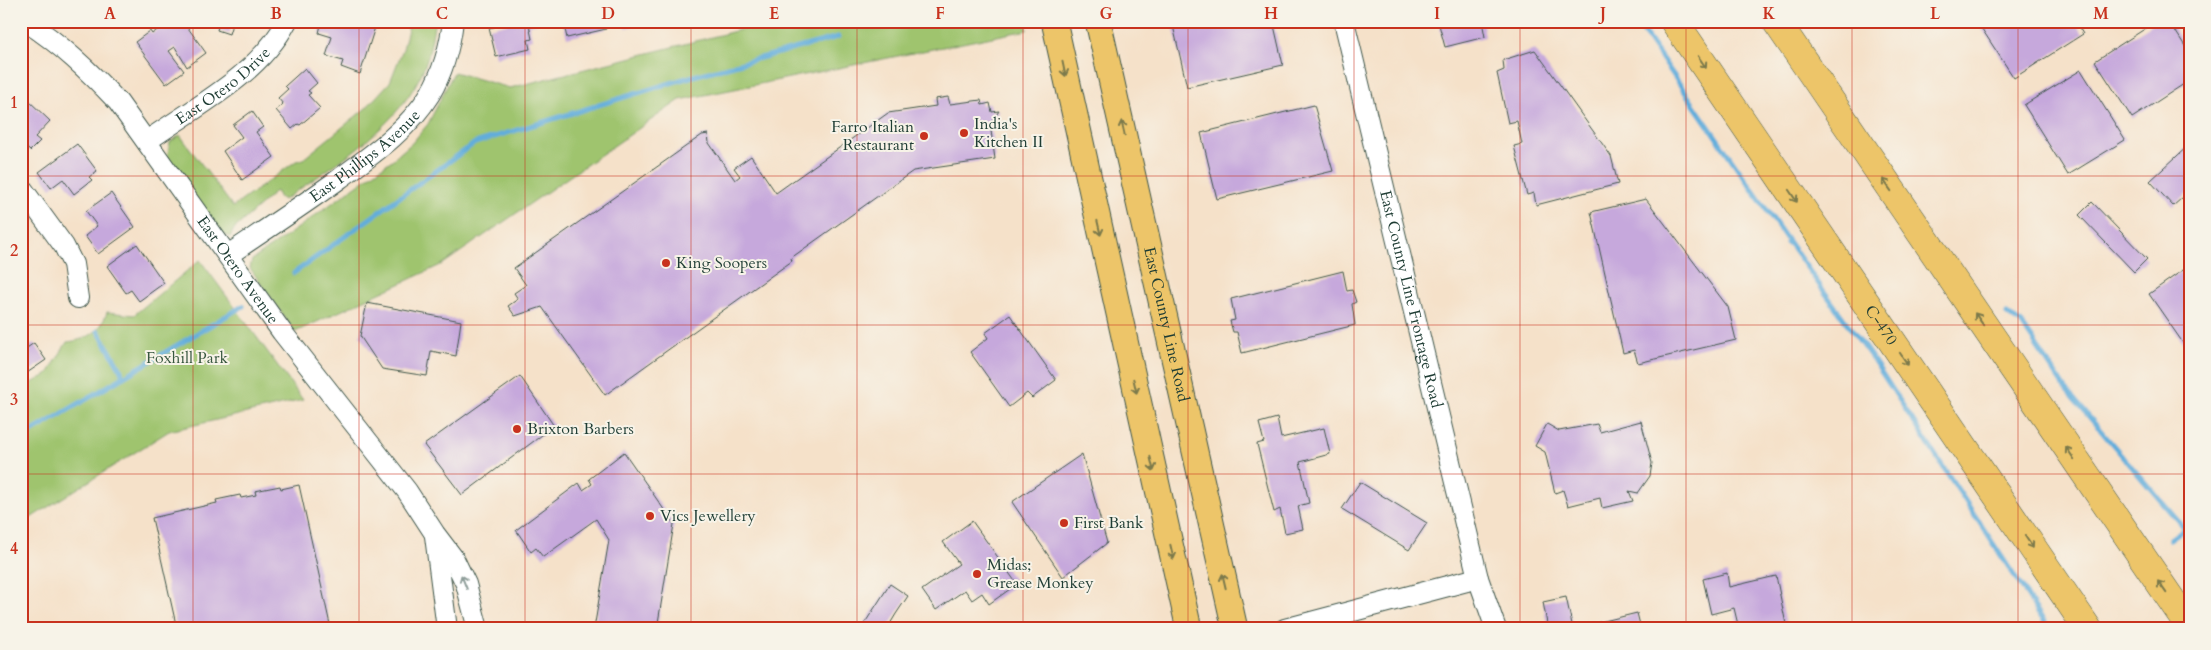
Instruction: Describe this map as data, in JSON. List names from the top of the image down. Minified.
{"streets":{"highway":["C-470"],"main road":["East County Line Road"],"street":["East Otero Drive","East Phillips Avenue","East Otero Avenue","East County Line Frontage Road"]},"crossings":[["East Otero Drive","East Otero Avenue"],["East Phillips Avenue","East Otero Avenue"]],"parks":["Foxhill Park"],"places":["India's Kitchen II","Farro Italian Restaurant","King Soopers","Brixton Barbers","Vics Jewellery","First Bank","Midas; Grease Monkey"],"grid":{"columns":["A","B","C","D","E","F","G","H","I","J","K","L","M"],"rows":["1","2","3","4"]}}
